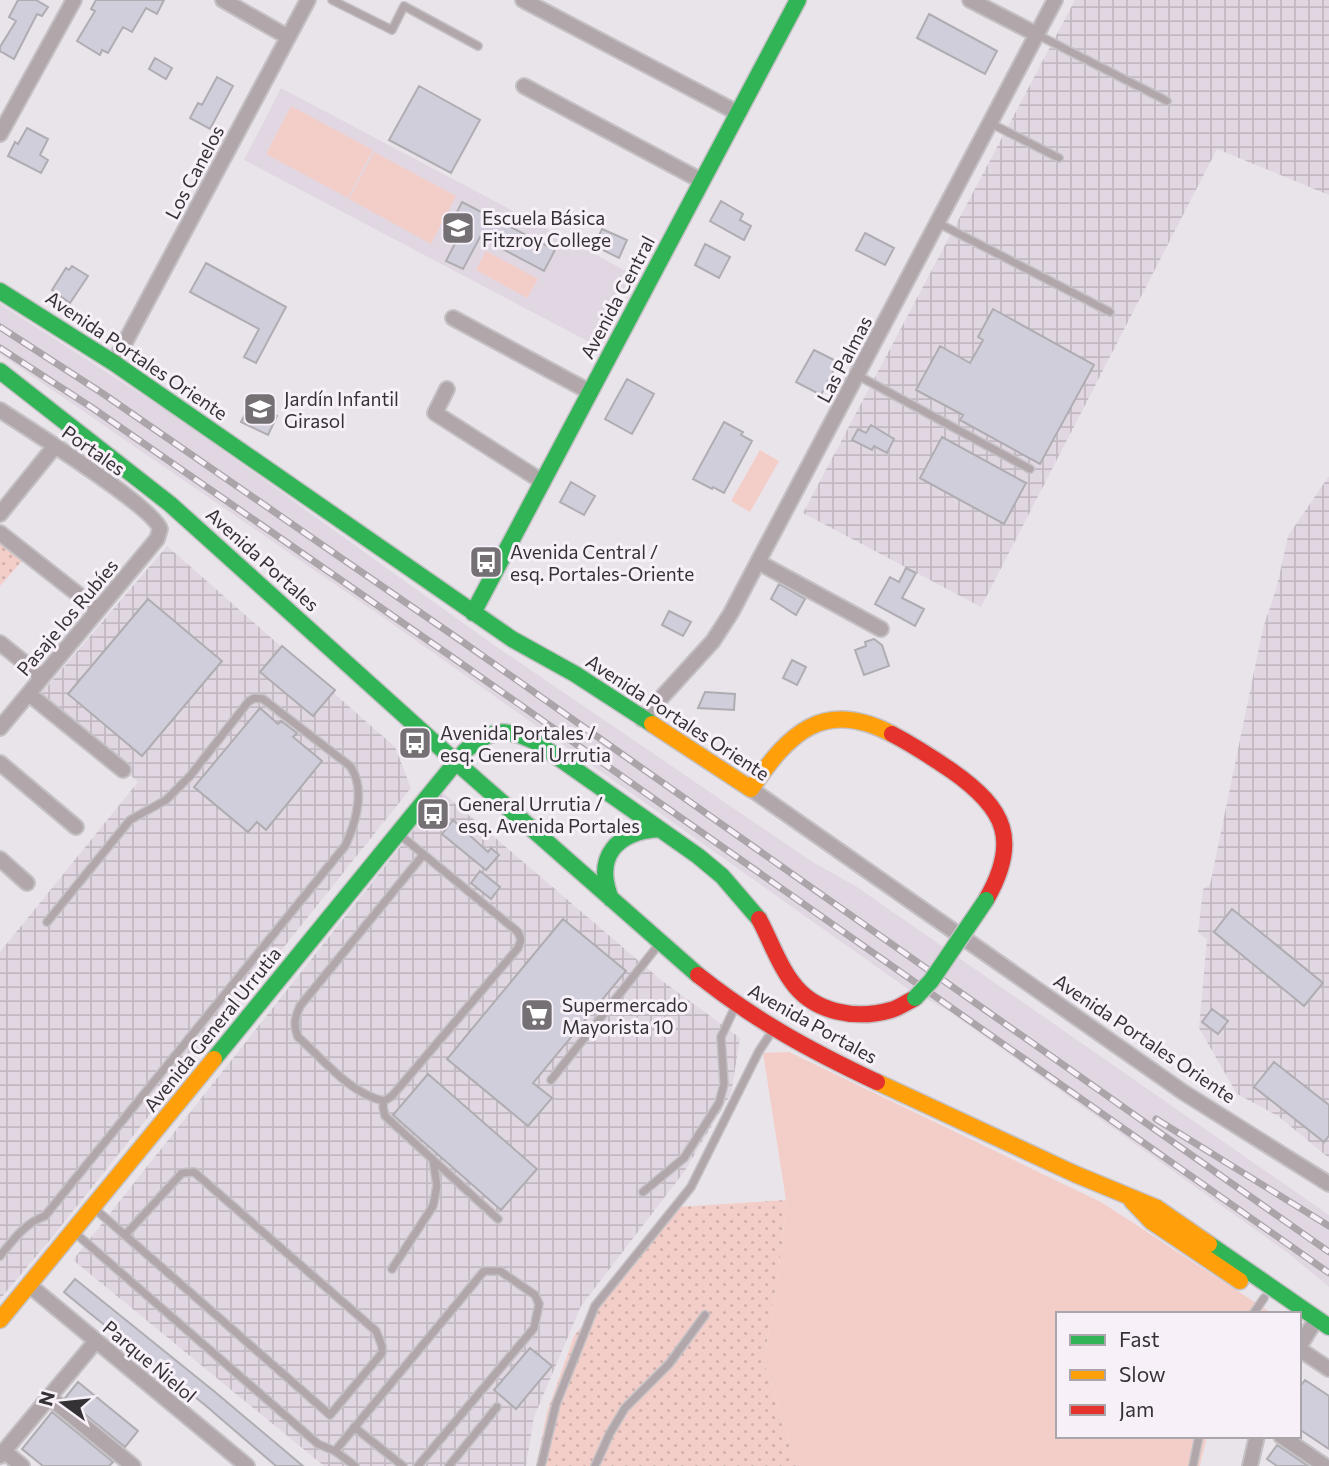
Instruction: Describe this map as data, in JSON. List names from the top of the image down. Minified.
{"streets":{"main road":["Avenida Central","Avenida Portales Oriente","Avenida Portales","Avenida General Urrutia"],"street":["Los Canelos","Las Palmas","Portales","Pasaje los Rubíes","Parque Ńielol"]},"crossings":[["Los Canelos","Avenida Portales Oriente"],["Avenida Central","Avenida Portales Oriente"],["Avenida Portales Oriente","Las Palmas"],["Avenida Portales Oriente","Avenida Portales"],["Portales","Pasaje los Rubíes"],["Avenida Portales","Avenida General Urrutia"],["Avenida General Urrutia","Parque Ńielol"]],"places":{"school or university":["Escuela Básica Fitzroy College","Jardín Infantil Girasol"],"bus stop":["Avenida Central / esq. Portales-Oriente","Avenida Portales / esq. General Urrutia","General Urrutia / esq. Avenida Portales"],"supermarket":["Supermercado Mayorista 10"]},"legend":["Fast","Slow","Jam"],"north":"left"}
